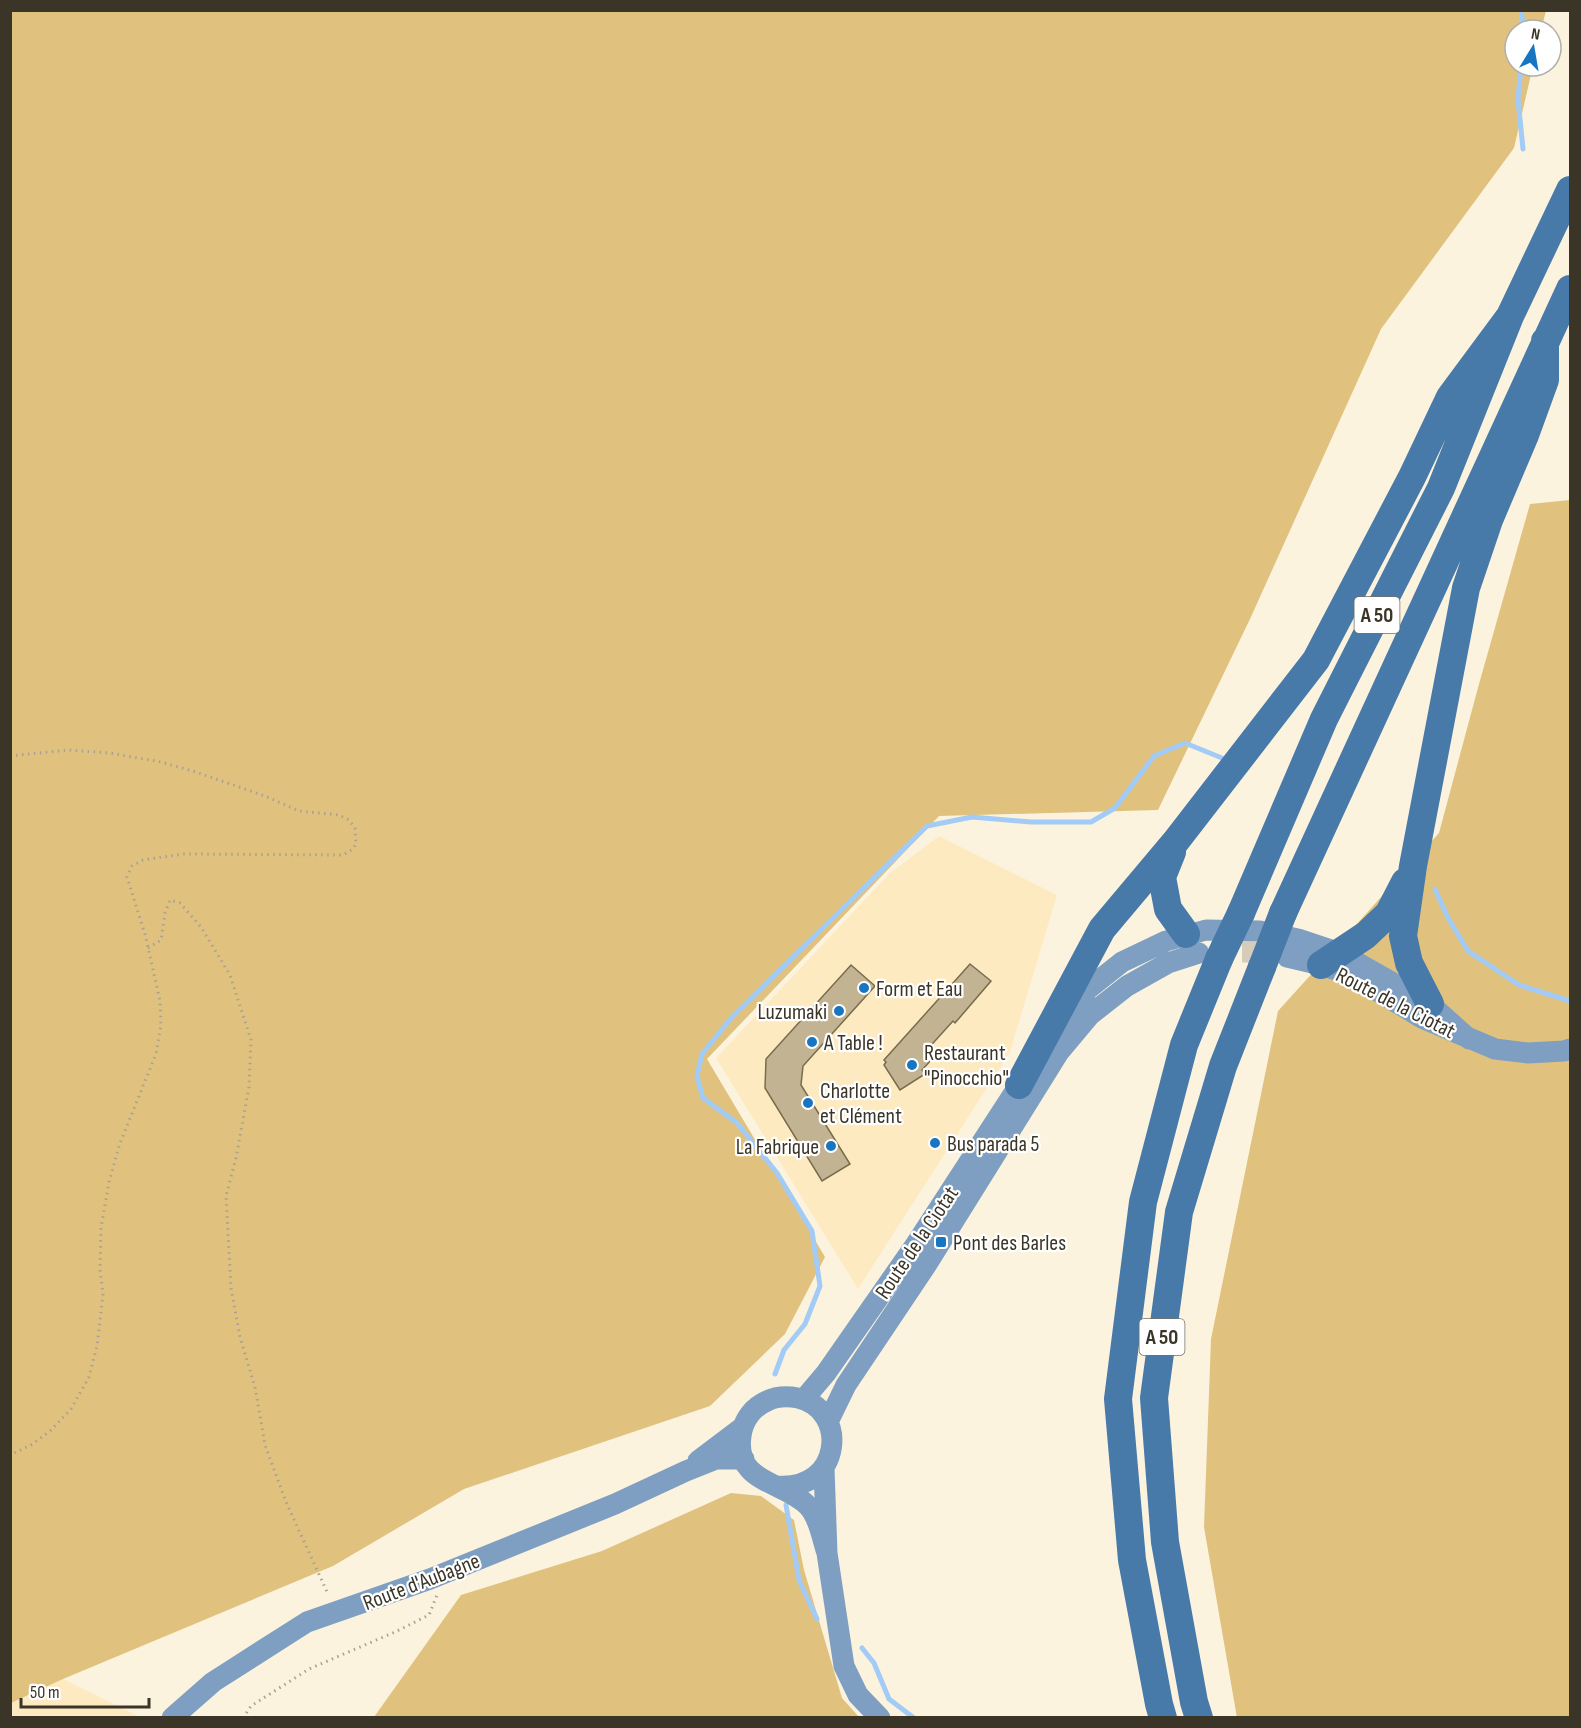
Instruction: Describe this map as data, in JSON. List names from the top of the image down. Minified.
{"streets":{"highway":["A 50"],"main road":["Route de la Ciotat","Route d'Aubagne"]},"crossings":[["A 50","Route de la Ciotat"],["Route de la Ciotat","Route d'Aubagne"]],"places":{"other":["Form et Eau","Luzumaki","A Table !","Restaurant \"Pinocchio\"","Charlotte et Clément","Bus parada 5","La Fabrique"],"transit":["Pont des Barles"]},"scale_bar":"50 m","north":"top"}
